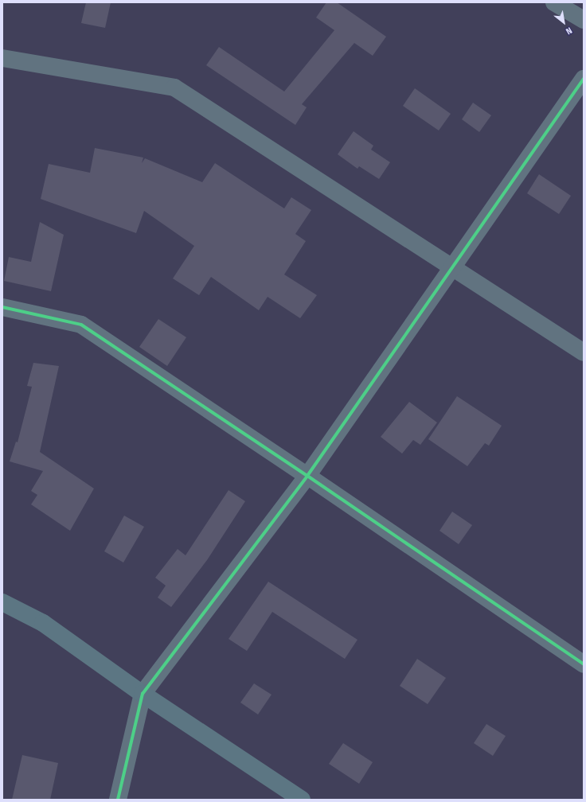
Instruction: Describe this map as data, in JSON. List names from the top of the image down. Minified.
{"north":"bottom right"}
